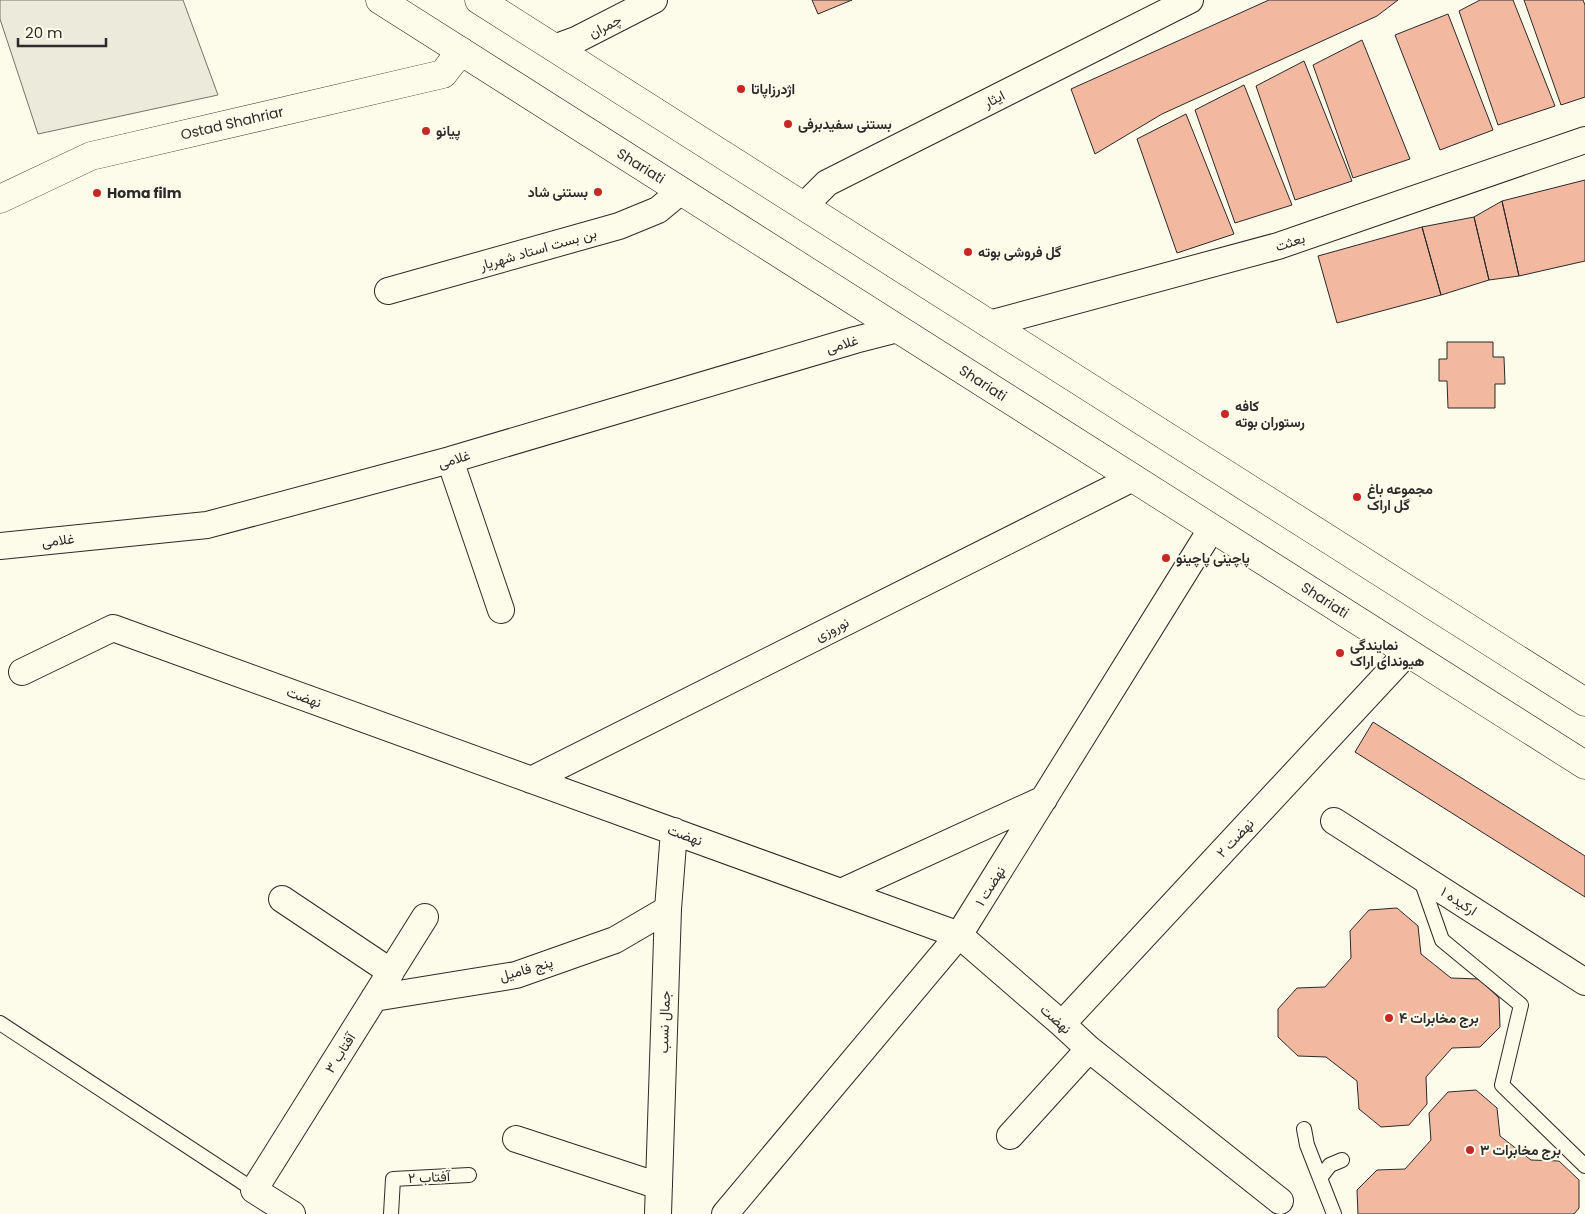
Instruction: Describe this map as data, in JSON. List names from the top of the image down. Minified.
{"streets":{"main road":["Ostad Shahriar","Shariati"],"street":["چمران","ایثار","بعثت","بن بست استاد شهریار","غلامی","نوروزی","نهضت","نهضت ۲","نهضت ۱","ارکیده ۱","پنج فامیل","جمال نسب","آفتاب ۳"],"lane":["آفتاب ۲"]},"crossings":[["Ostad Shahriar","Shariati"],["Shariati","بن بست استاد شهریار"],["Shariati","غلامی"],["Shariati","نوروزی"],["Shariati","نهضت ۲"],["Shariati","نهضت ۱"],["نوروزی","نهضت"],["نهضت","نهضت ۲"],["نهضت","نهضت ۱"],["نهضت","جمال نسب"],["پنج فامیل","جمال نسب"],["پنج فامیل","آفتاب ۳"]],"places":["اژدرزاپاتا","بستنی سفیدبرفی","پیانو","بستنی شاد","Homa film","گل فروشی بوته","کافه رستوران بوته","مجموعه باغ گل اراک","پاچینی پاچینو","نمایندگی هیوندای اراک","برج مخابرات ۴","برج مخابرات ۳"],"scale_bar":"20 m"}
